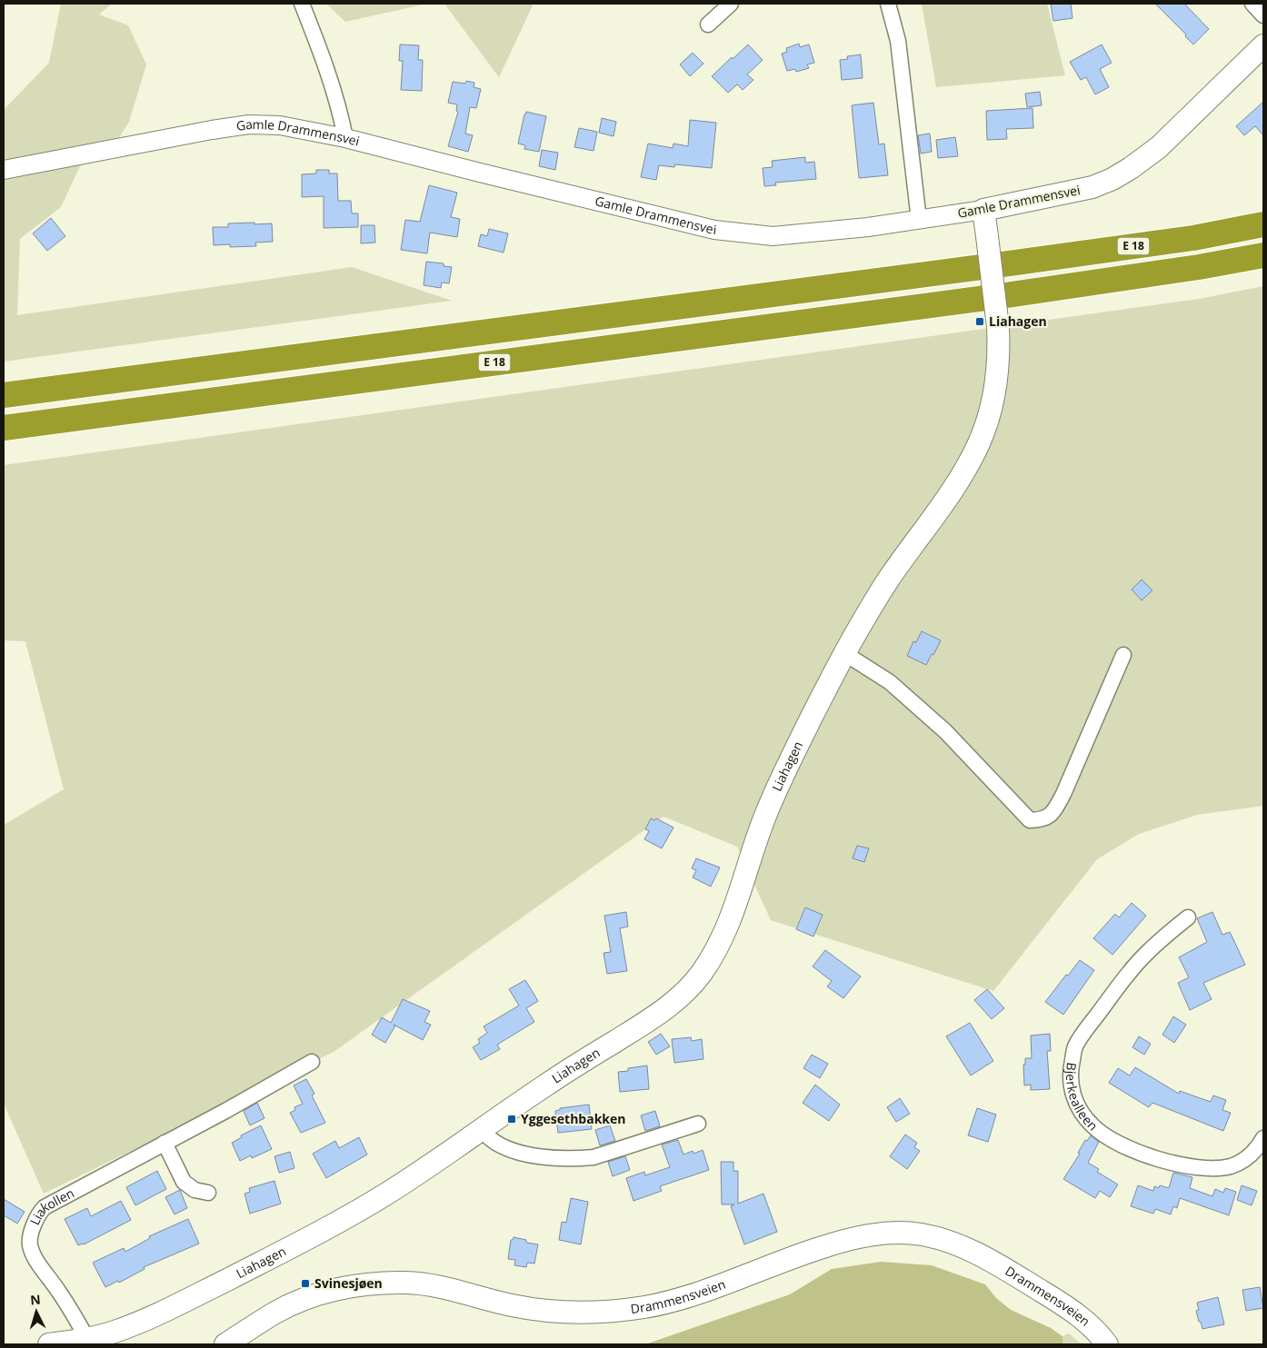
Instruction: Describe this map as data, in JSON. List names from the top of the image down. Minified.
{"streets":{"highway":["E 18"],"main road":["Gamle Drammensvei","Liahagen","Drammensveien"],"street":["Bjerkealleen","Liakollen"]},"crossings":[["Gamle Drammensvei","Liahagen"],["Liahagen","Liakollen"]],"places":{"transit":["Liahagen","Yggesethbakken","Svinesjøen"]},"north":"top"}
